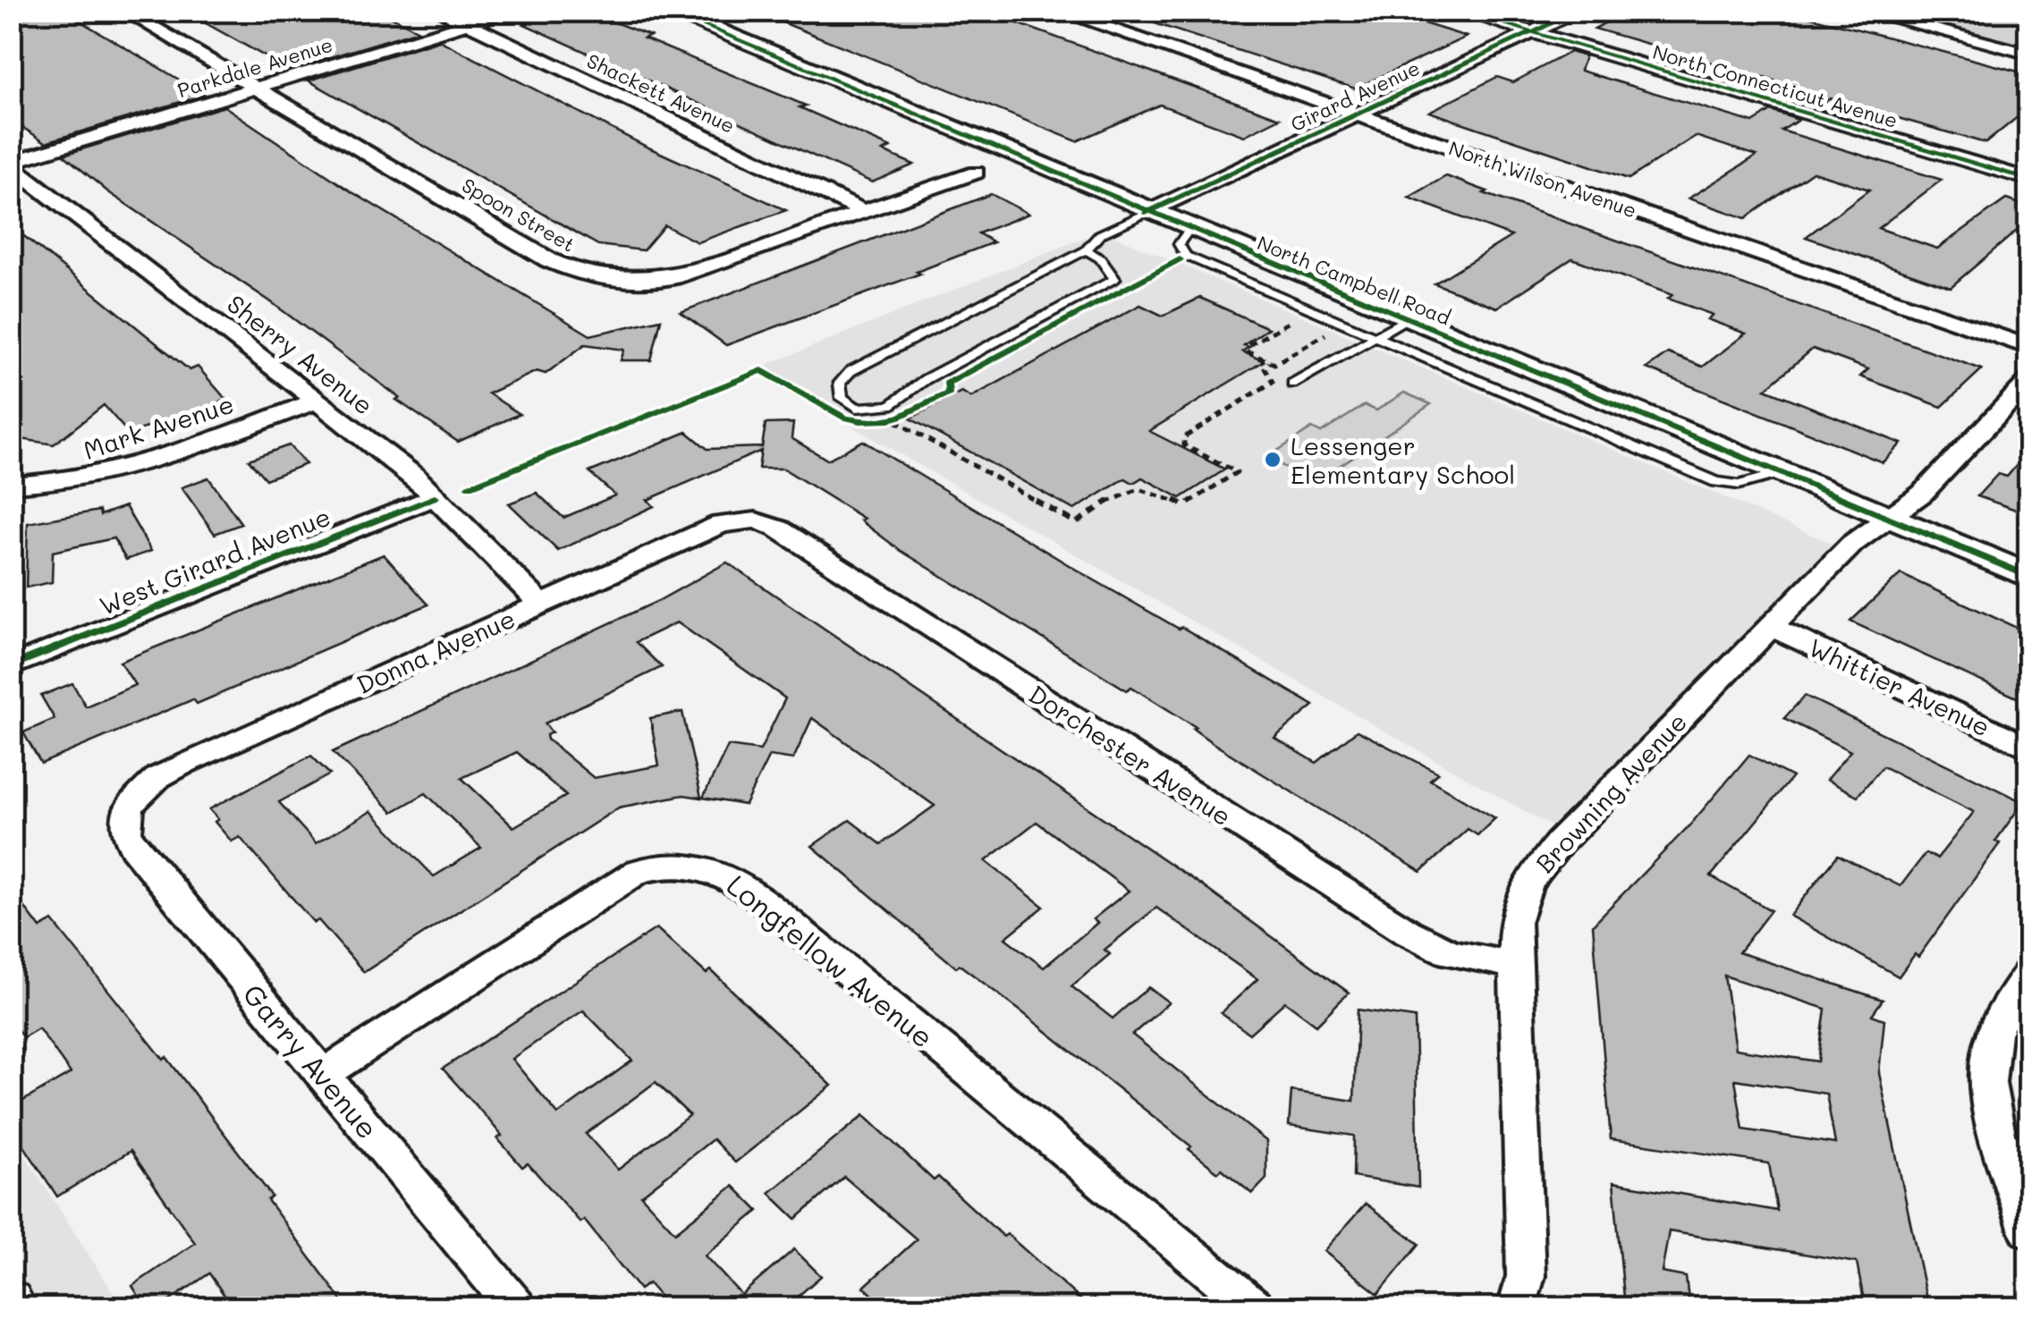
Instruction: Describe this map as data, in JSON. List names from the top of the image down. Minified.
{"streets":{"street":["Parkdale Avenue","North Connecticut Avenue","Shackett Avenue","Girard Avenue","North Wilson Avenue","Spoon Street","North Campbell Road","Sherry Avenue","Mark Avenue","West Girard Avenue","Donna Avenue","Whittier Avenue","Dorchester Avenue","Browning Avenue","Longfellow Avenue","Garry Avenue"]},"crossings":[["Parkdale Avenue","Shackett Avenue"],["Parkdale Avenue","Spoon Street"],["Parkdale Avenue","Sherry Avenue"],["North Connecticut Avenue","Girard Avenue"],["Shackett Avenue","Spoon Street"],["Girard Avenue","North Wilson Avenue"],["Girard Avenue","North Campbell Road"],["North Campbell Road","Browning Avenue"],["Sherry Avenue","Mark Avenue"],["Sherry Avenue","West Girard Avenue"],["Sherry Avenue","Donna Avenue"],["Donna Avenue","Dorchester Avenue"],["Donna Avenue","Garry Avenue"],["Whittier Avenue","Browning Avenue"],["Dorchester Avenue","Browning Avenue"],["Longfellow Avenue","Garry Avenue"]],"places":["Lessenger Elementary School"]}
